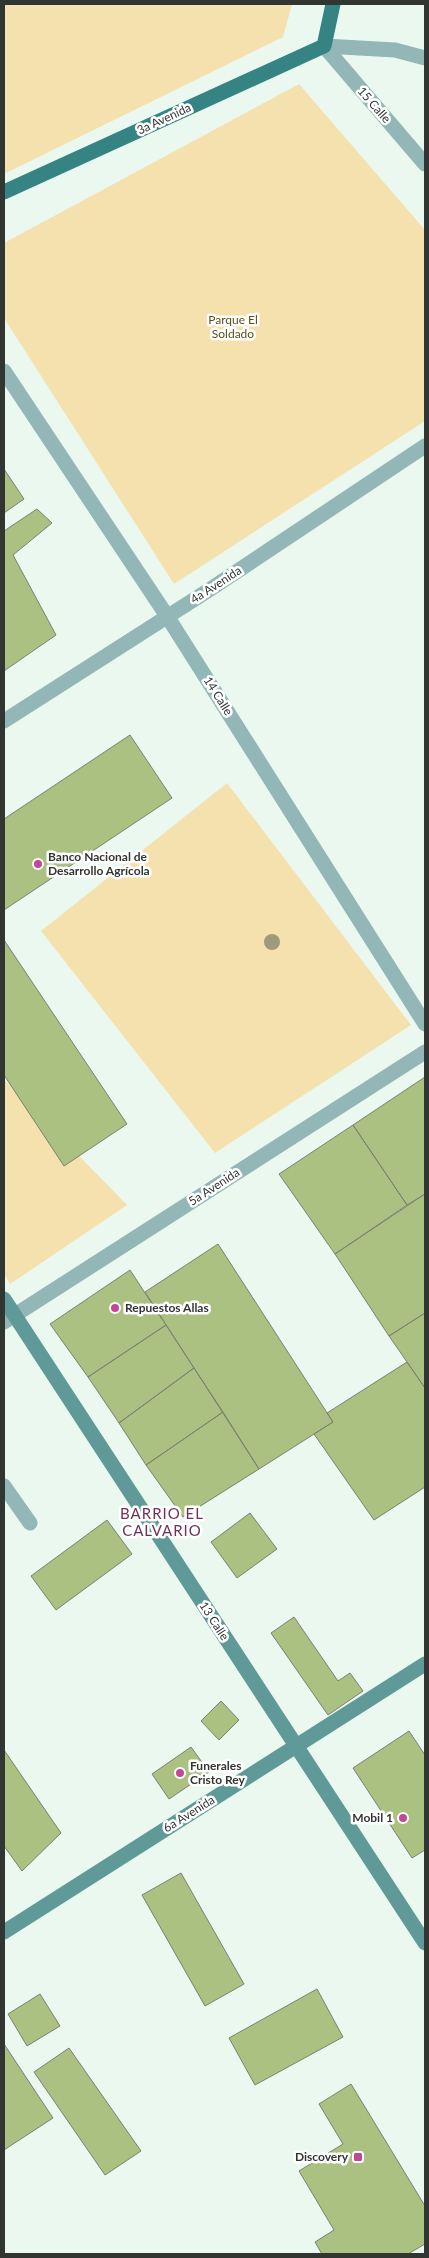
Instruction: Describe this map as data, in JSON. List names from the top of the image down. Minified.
{"streets":{"main road":["3a Avenida"],"street":["15 Calle","4a Avenida","14 Calle","5a Avenida","13 Calle","6a Avenida"]},"crossings":[["15 Calle","3a Avenida"],["4a Avenida","14 Calle"],["5a Avenida","13 Calle"],["13 Calle","6a Avenida"]],"districts":["BARRIO EL CALVARIO"],"parks":["Parque El Soldado"],"places":{"other":["Banco Nacional de Desarrollo Agrícola","Repuestos Allas","Funerales Cristo Rey","Mobil 1"],"transit":["Discovery"]}}
